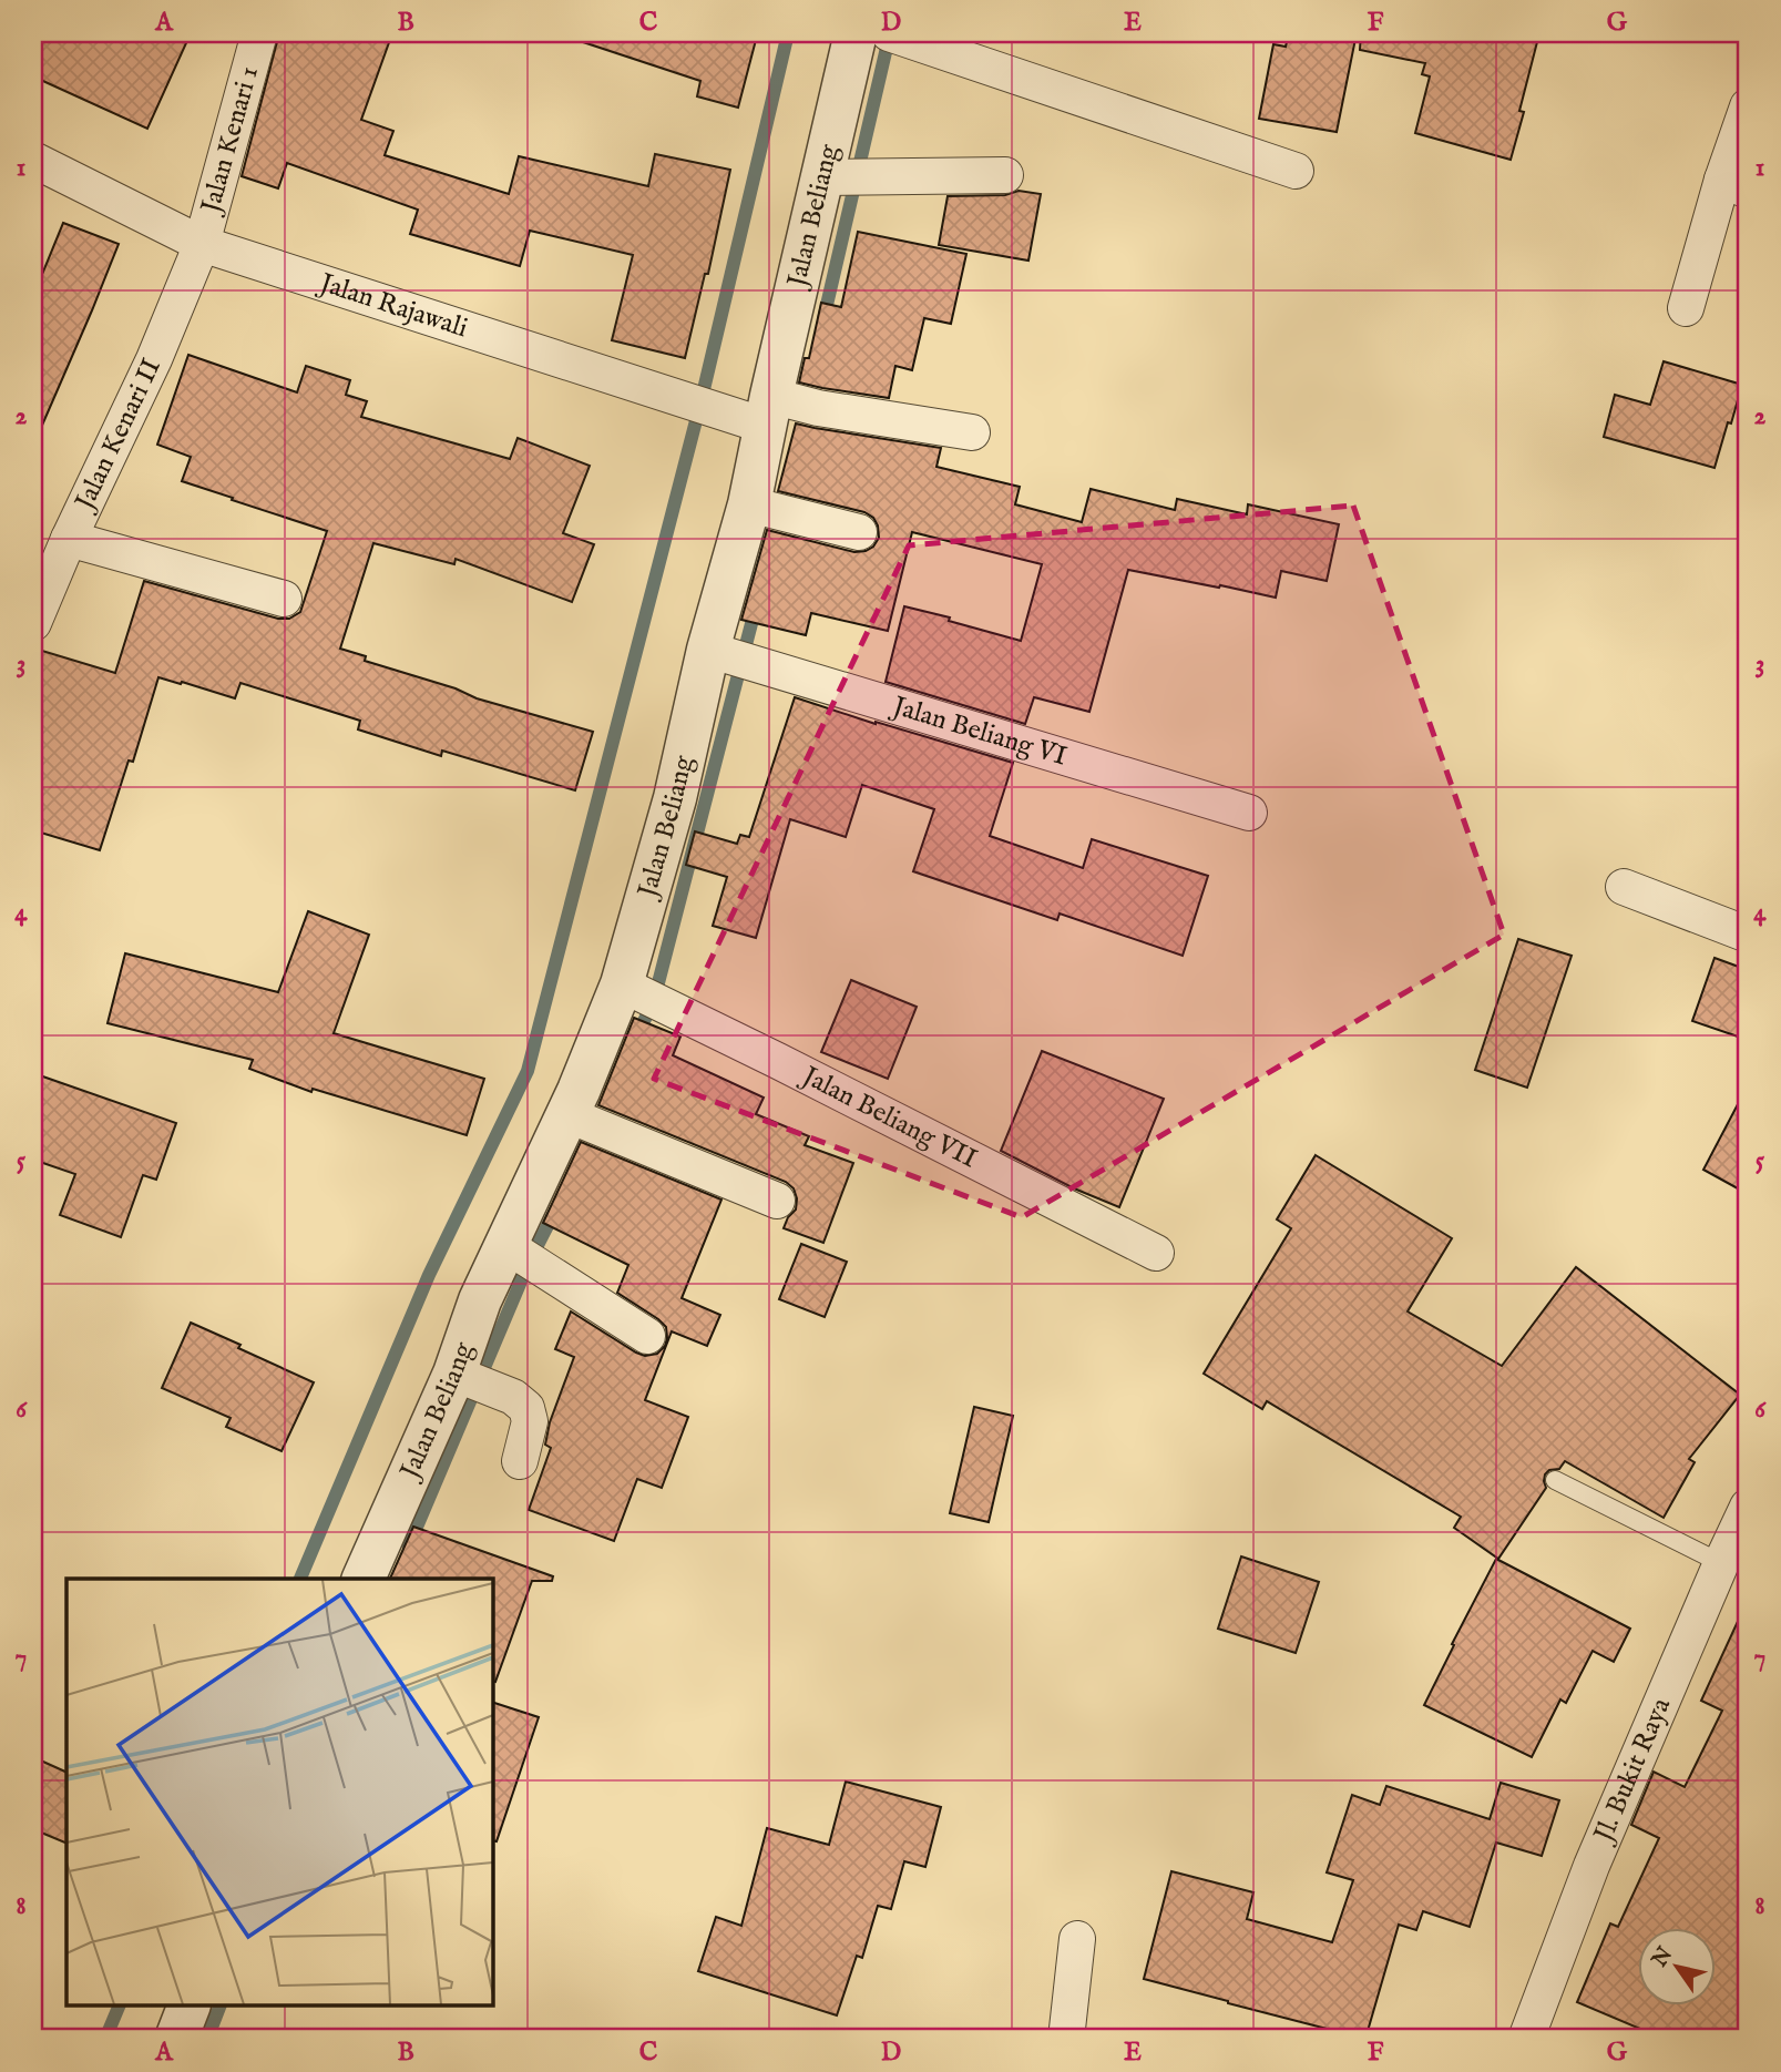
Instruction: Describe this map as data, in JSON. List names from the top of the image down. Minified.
{"streets":{"street":["Jalan Kenari 1","Jalan Beliang","Jalan Rajawali","Jalan Kenari II","Jalan Beliang VI","Jalan Beliang VII","Jl. Bukit Raya"]},"crossings":[["Jalan Kenari 1","Jalan Rajawali"],["Jalan Kenari 1","Jalan Kenari II"],["Jalan Beliang","Jalan Rajawali"],["Jalan Beliang","Jalan Beliang VI"],["Jalan Beliang","Jalan Beliang VII"],["Jalan Rajawali","Jalan Kenari II"]],"north":"top left","grid":{"columns":["A","B","C","D","E","F","G"],"rows":["1","2","3","4","5","6","7","8"]}}
